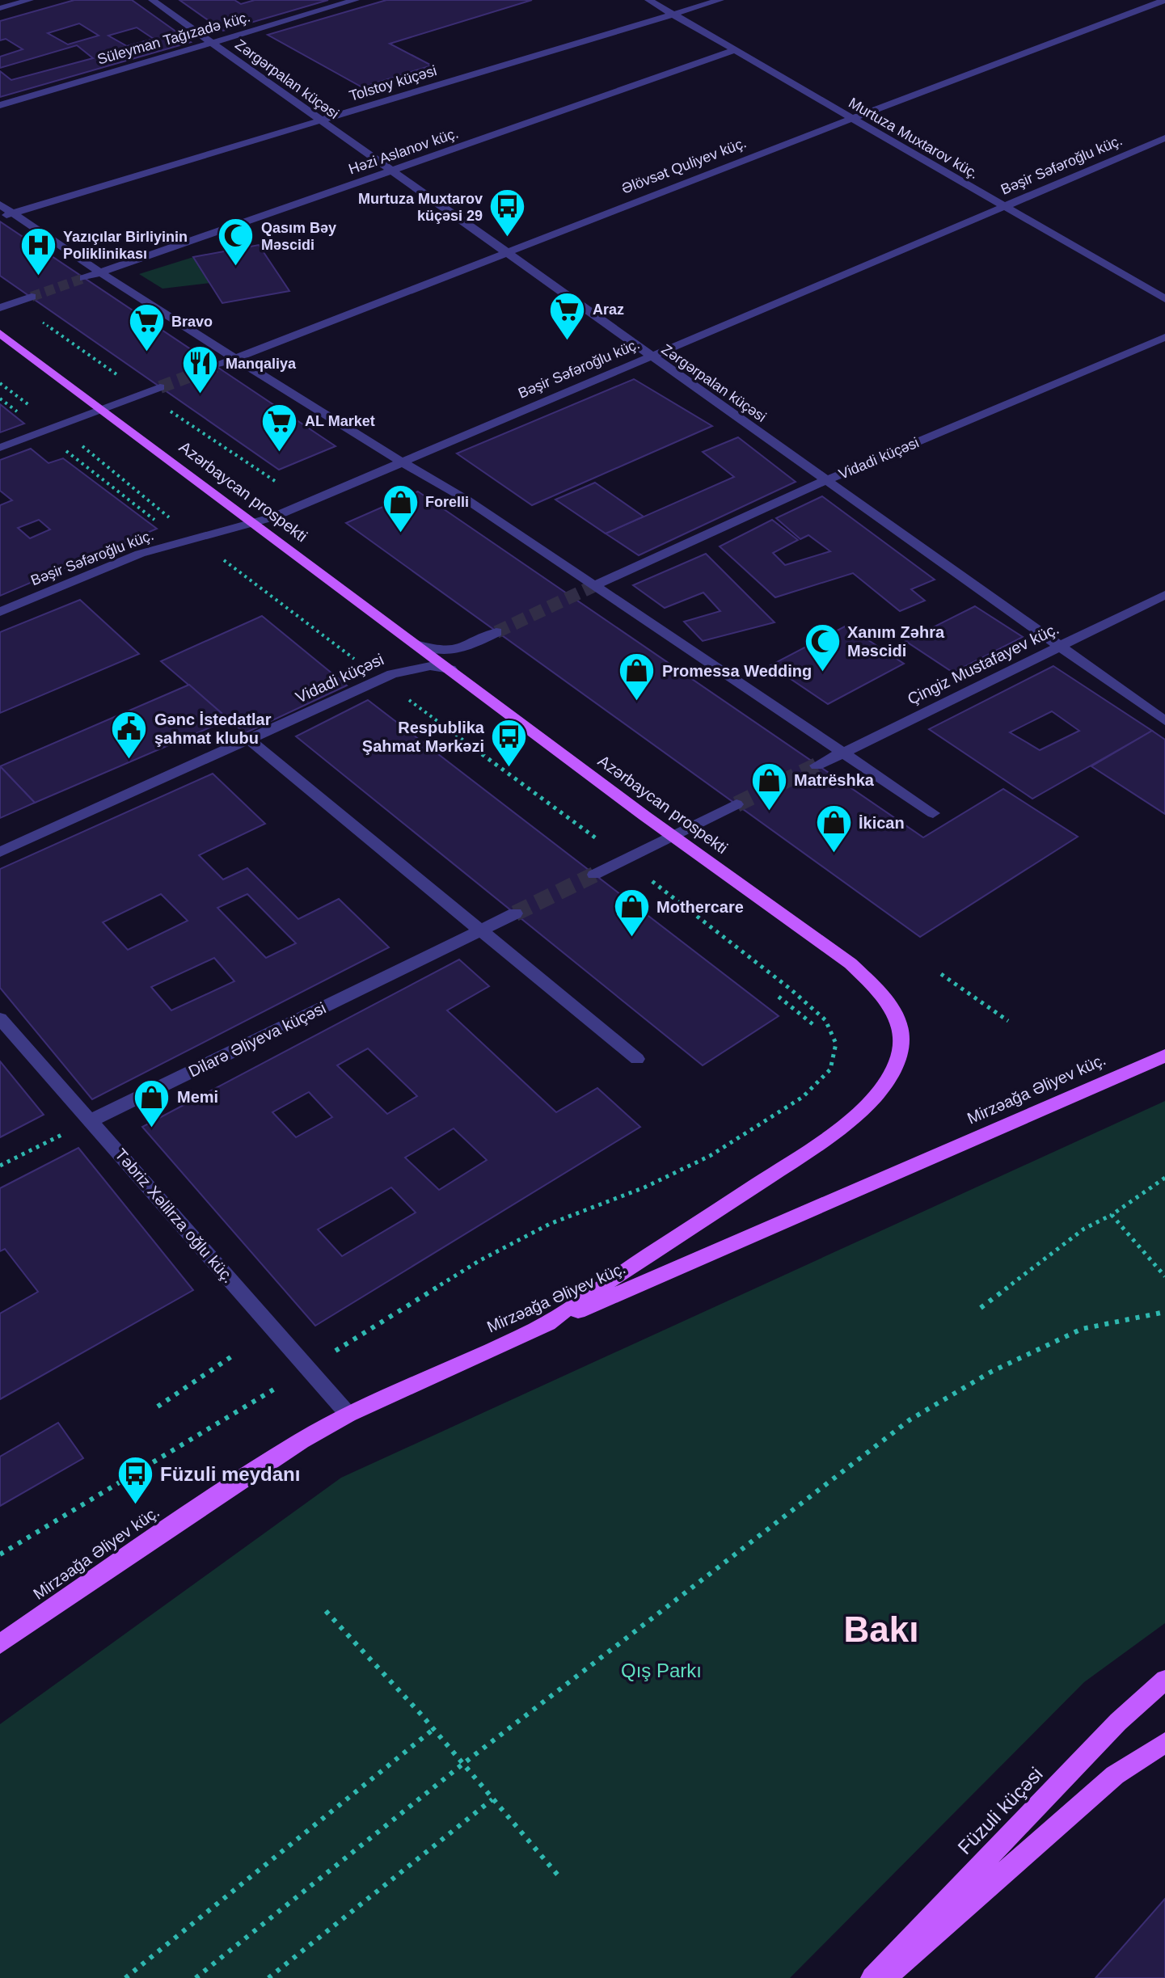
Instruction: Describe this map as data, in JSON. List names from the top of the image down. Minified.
{"streets":{"main road":["Azərbaycan prospekti","Mirzəağa Əliyev küç.","Füzuli küçəsi"],"street":["Süleyman Tağızadə küç.","Zərgərpalan küçəsi","Tolstoy küçəsi","Murtuza Muxtarov küç.","Həzi Aslanov küç.","Bəşir Səfəroğlu küç.","Əlövsət Quliyev küç.","Vidadi küçəsi","Çingiz Mustafayev küç.","Dilarə Əliyeva küçəsi","Təbriz Xəlilrza oğlu küç."]},"crossings":[["Süleyman Tağızadə küç.","Zərgərpalan küçəsi"],["Zərgərpalan küçəsi","Tolstoy küçəsi"],["Zərgərpalan küçəsi","Həzi Aslanov küç."],["Zərgərpalan küçəsi","Bəşir Səfəroğlu küç."],["Zərgərpalan küçəsi","Əlövsət Quliyev küç."],["Zərgərpalan küçəsi","Vidadi küçəsi"],["Zərgərpalan küçəsi","Çingiz Mustafayev küç."],["Tolstoy küçəsi","Murtuza Muxtarov küç."],["Murtuza Muxtarov küç.","Həzi Aslanov küç."],["Murtuza Muxtarov küç.","Bəşir Səfəroğlu küç."],["Murtuza Muxtarov küç.","Əlövsət Quliyev küç."],["Bəşir Səfəroğlu küç.","Azərbaycan prospekti"],["Vidadi küçəsi","Azərbaycan prospekti"],["Azərbaycan prospekti","Mirzəağa Əliyev küç."],["Dilarə Əliyeva küçəsi","Təbriz Xəlilrza oğlu küç."],["Mirzəağa Əliyev küç.","Təbriz Xəlilrza oğlu küç."]],"districts":["Bakı"],"parks":["Qış Parkı"],"places":{"bus stop":["Murtuza Muxtarov küçəsi 29","Respublika Şahmat Mərkəzi","Füzuli meydanı"],"mosque":["Qasım Bəy Məscidi","Xanım Zəhra Məscidi"],"hospital":["Yazıçılar Birliyinin Poliklinikası"],"supermarket":["Araz","Bravo","AL Market"],"restaurant":["Manqaliya"],"shop":["Forelli","Promessa Wedding","Matrëshka","İkican","Mothercare","Memi"],"public building":["Gənc İstedatlar şahmat klubu"]}}
